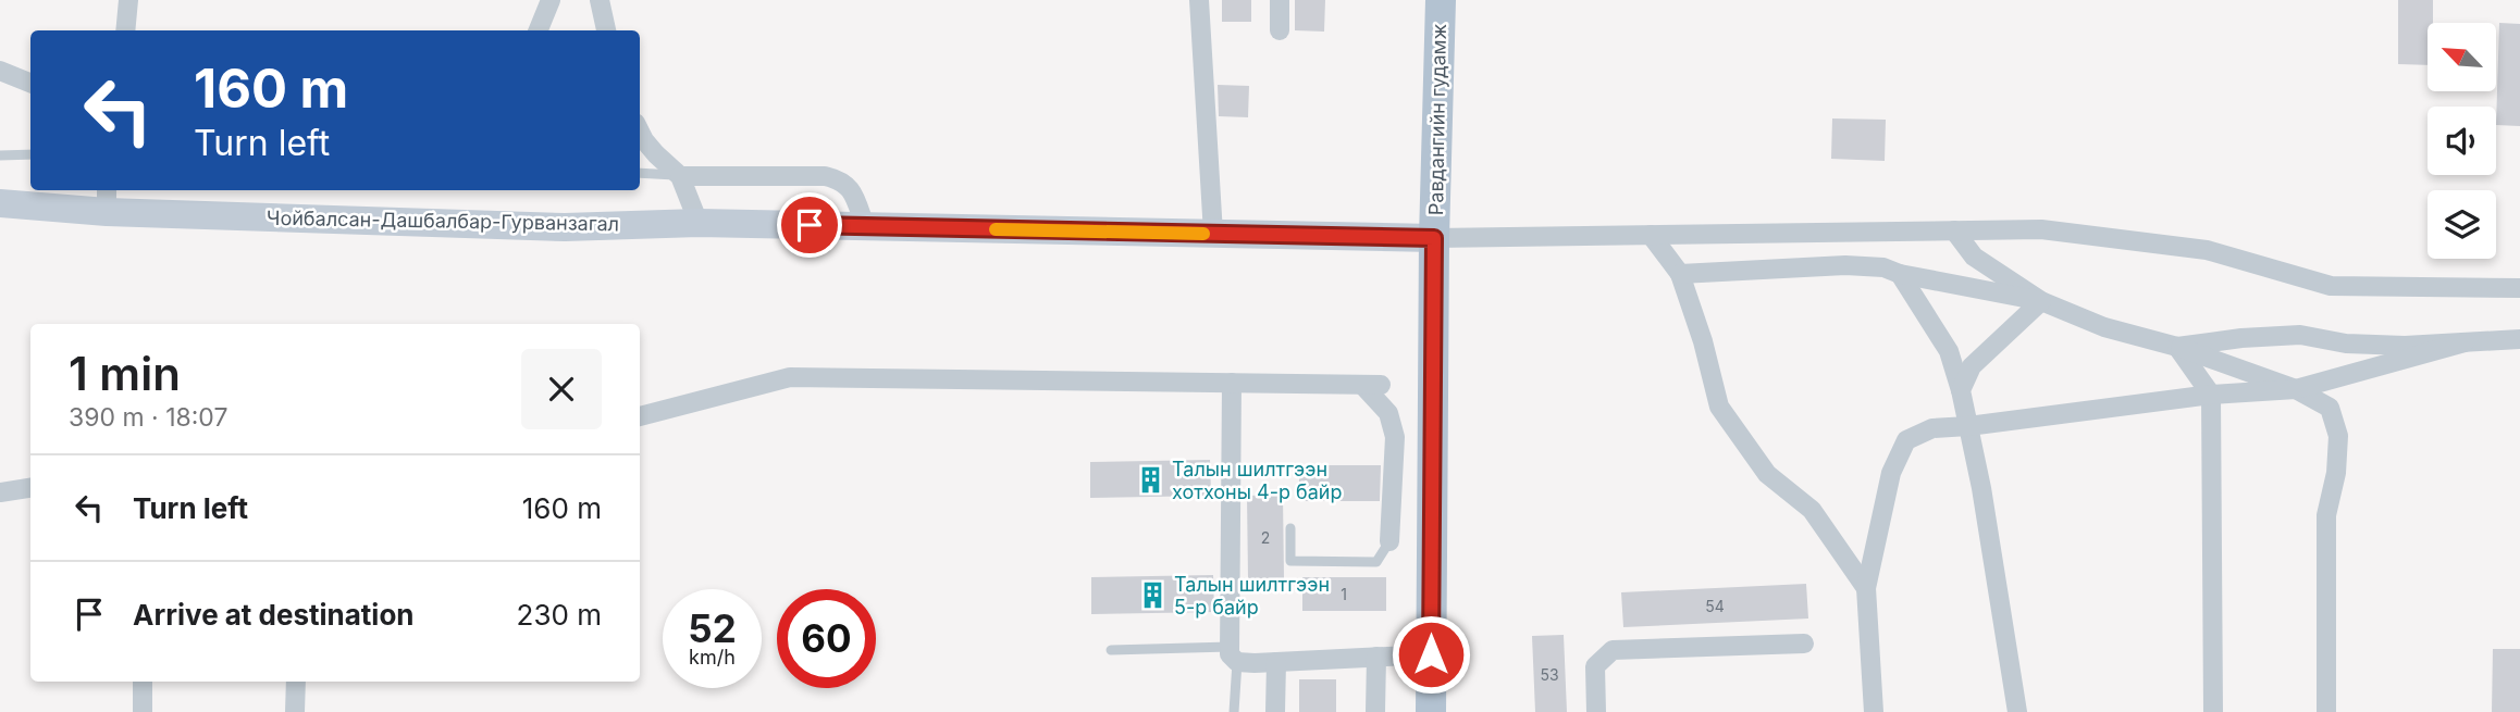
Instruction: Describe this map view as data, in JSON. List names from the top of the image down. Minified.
{"streets":{"main road":["Равдангийн гудамж"],"street":["Чойбалсан-Дашбалбар-Гурванзагал"]},"crossings":[["Равдангийн гудамж","Чойбалсан-Дашбалбар-Гурванзагал"]],"places":{"building":["Талын шилтгээн хотхоны 4-р байр","Талын шилтгээн 5-р байр"]},"house_numbers":["2","1","54","53"],"north":"top left","page":{"turn":["160 m","Turn left"],"heading":["1 min","390 m · 18:07"],"list":[{"name":"Turn left","value":"160 m"},{"name":"Arrive at destination","value":"230 m"}],"speed":"52 km/h","limit":"60"}}
